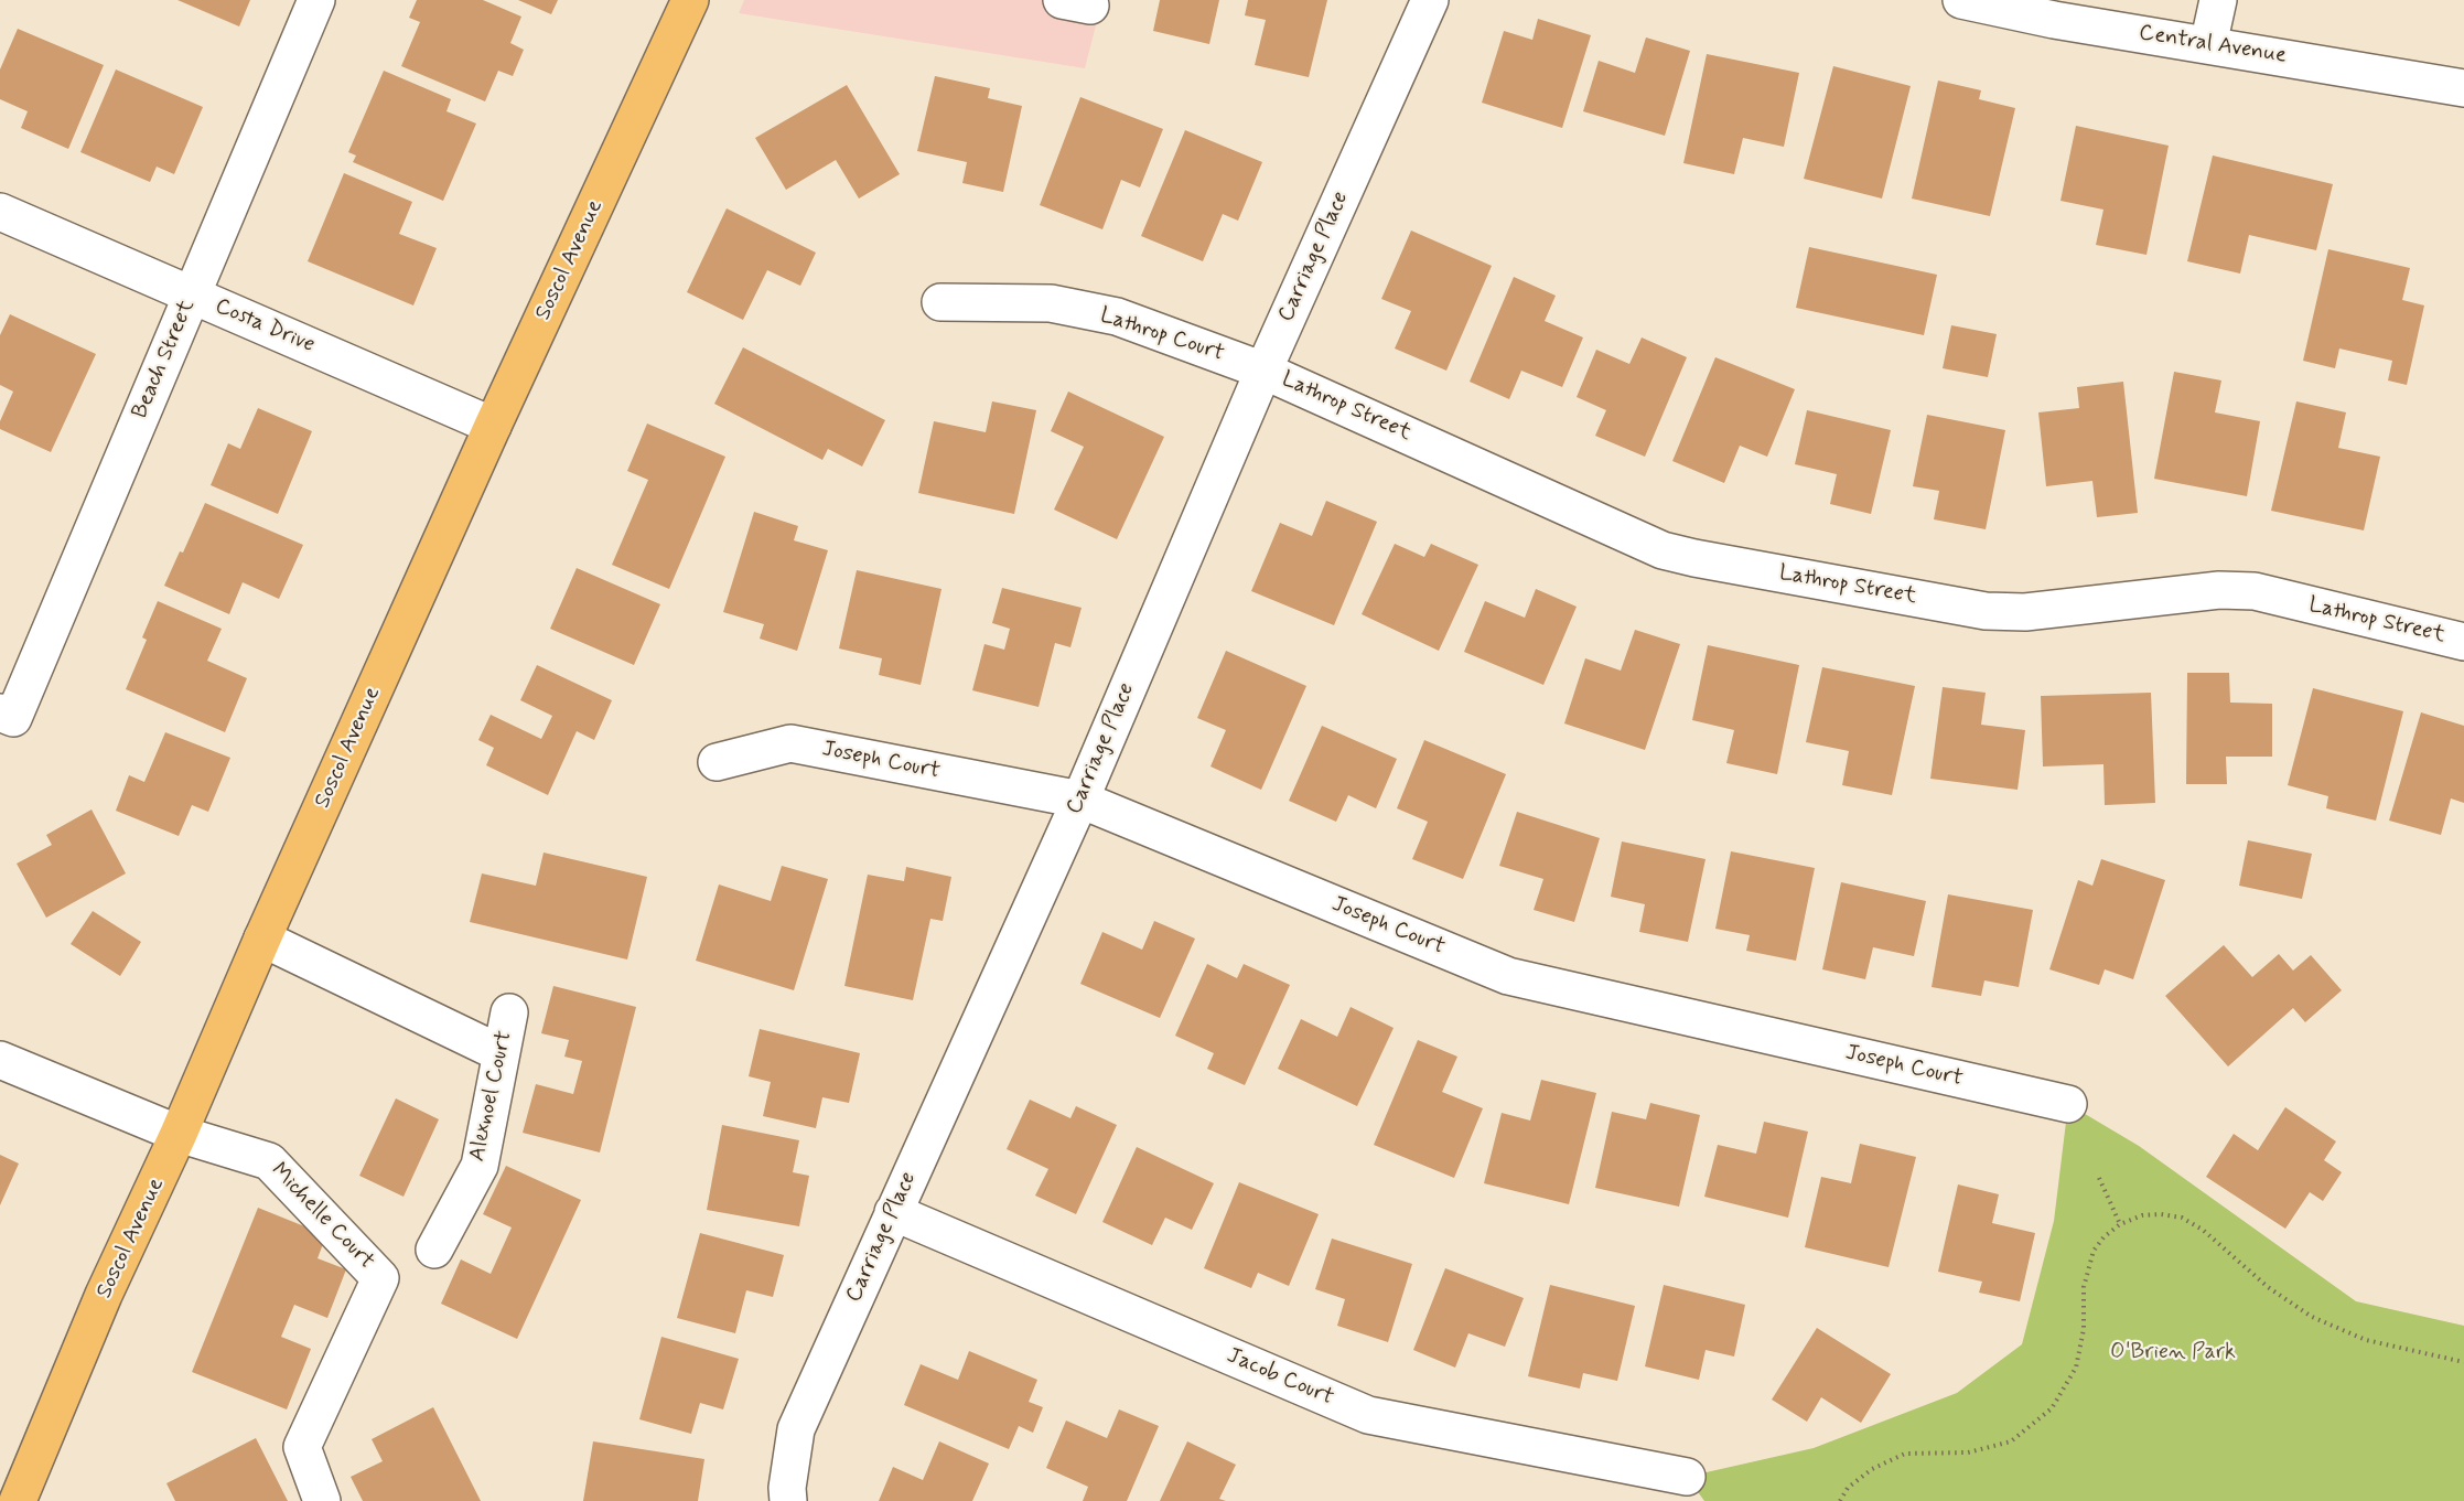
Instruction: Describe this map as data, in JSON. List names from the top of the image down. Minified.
{"streets":{"main road":["Soscol Avenue"],"street":["Central Avenue","Carriage Place","Costa Drive","Lathrop Court","Beach Street","Lathrop Street","Joseph Court","Alexnoel Court","Michelle Court","Jacob Court"]},"crossings":[["Carriage Place","Lathrop Court"],["Carriage Place","Lathrop Street"],["Carriage Place","Joseph Court"],["Carriage Place","Jacob Court"],["Soscol Avenue","Costa Drive"],["Soscol Avenue","Michelle Court"],["Costa Drive","Beach Street"],["Lathrop Court","Lathrop Street"]],"parks":["O'Brien Park"]}
